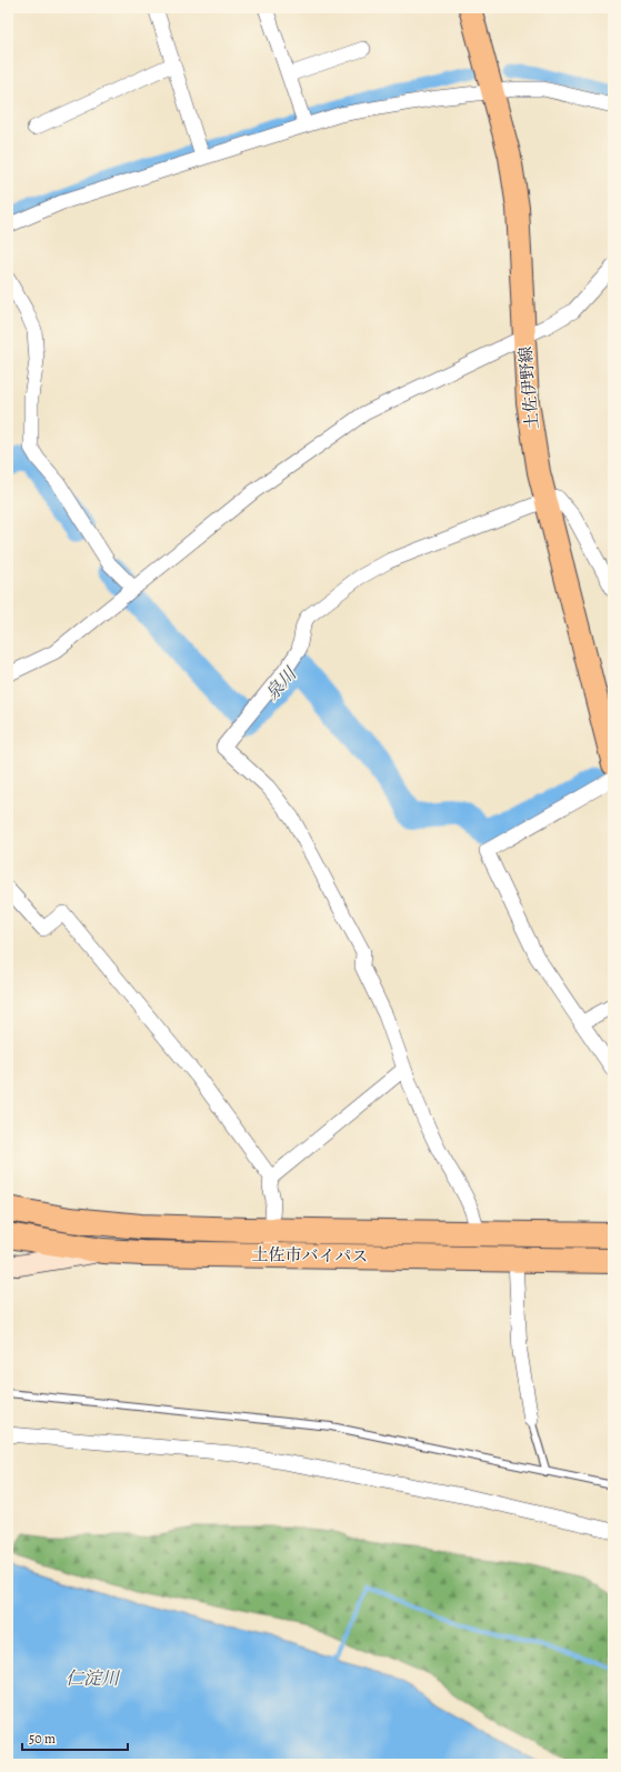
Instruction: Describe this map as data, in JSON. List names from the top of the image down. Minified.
{"streets":{"highway":["土佐市バイパス"],"main road":["土佐伊野線"]},"water":["泉川","仁淀川"],"scale_bar":"50 m"}
